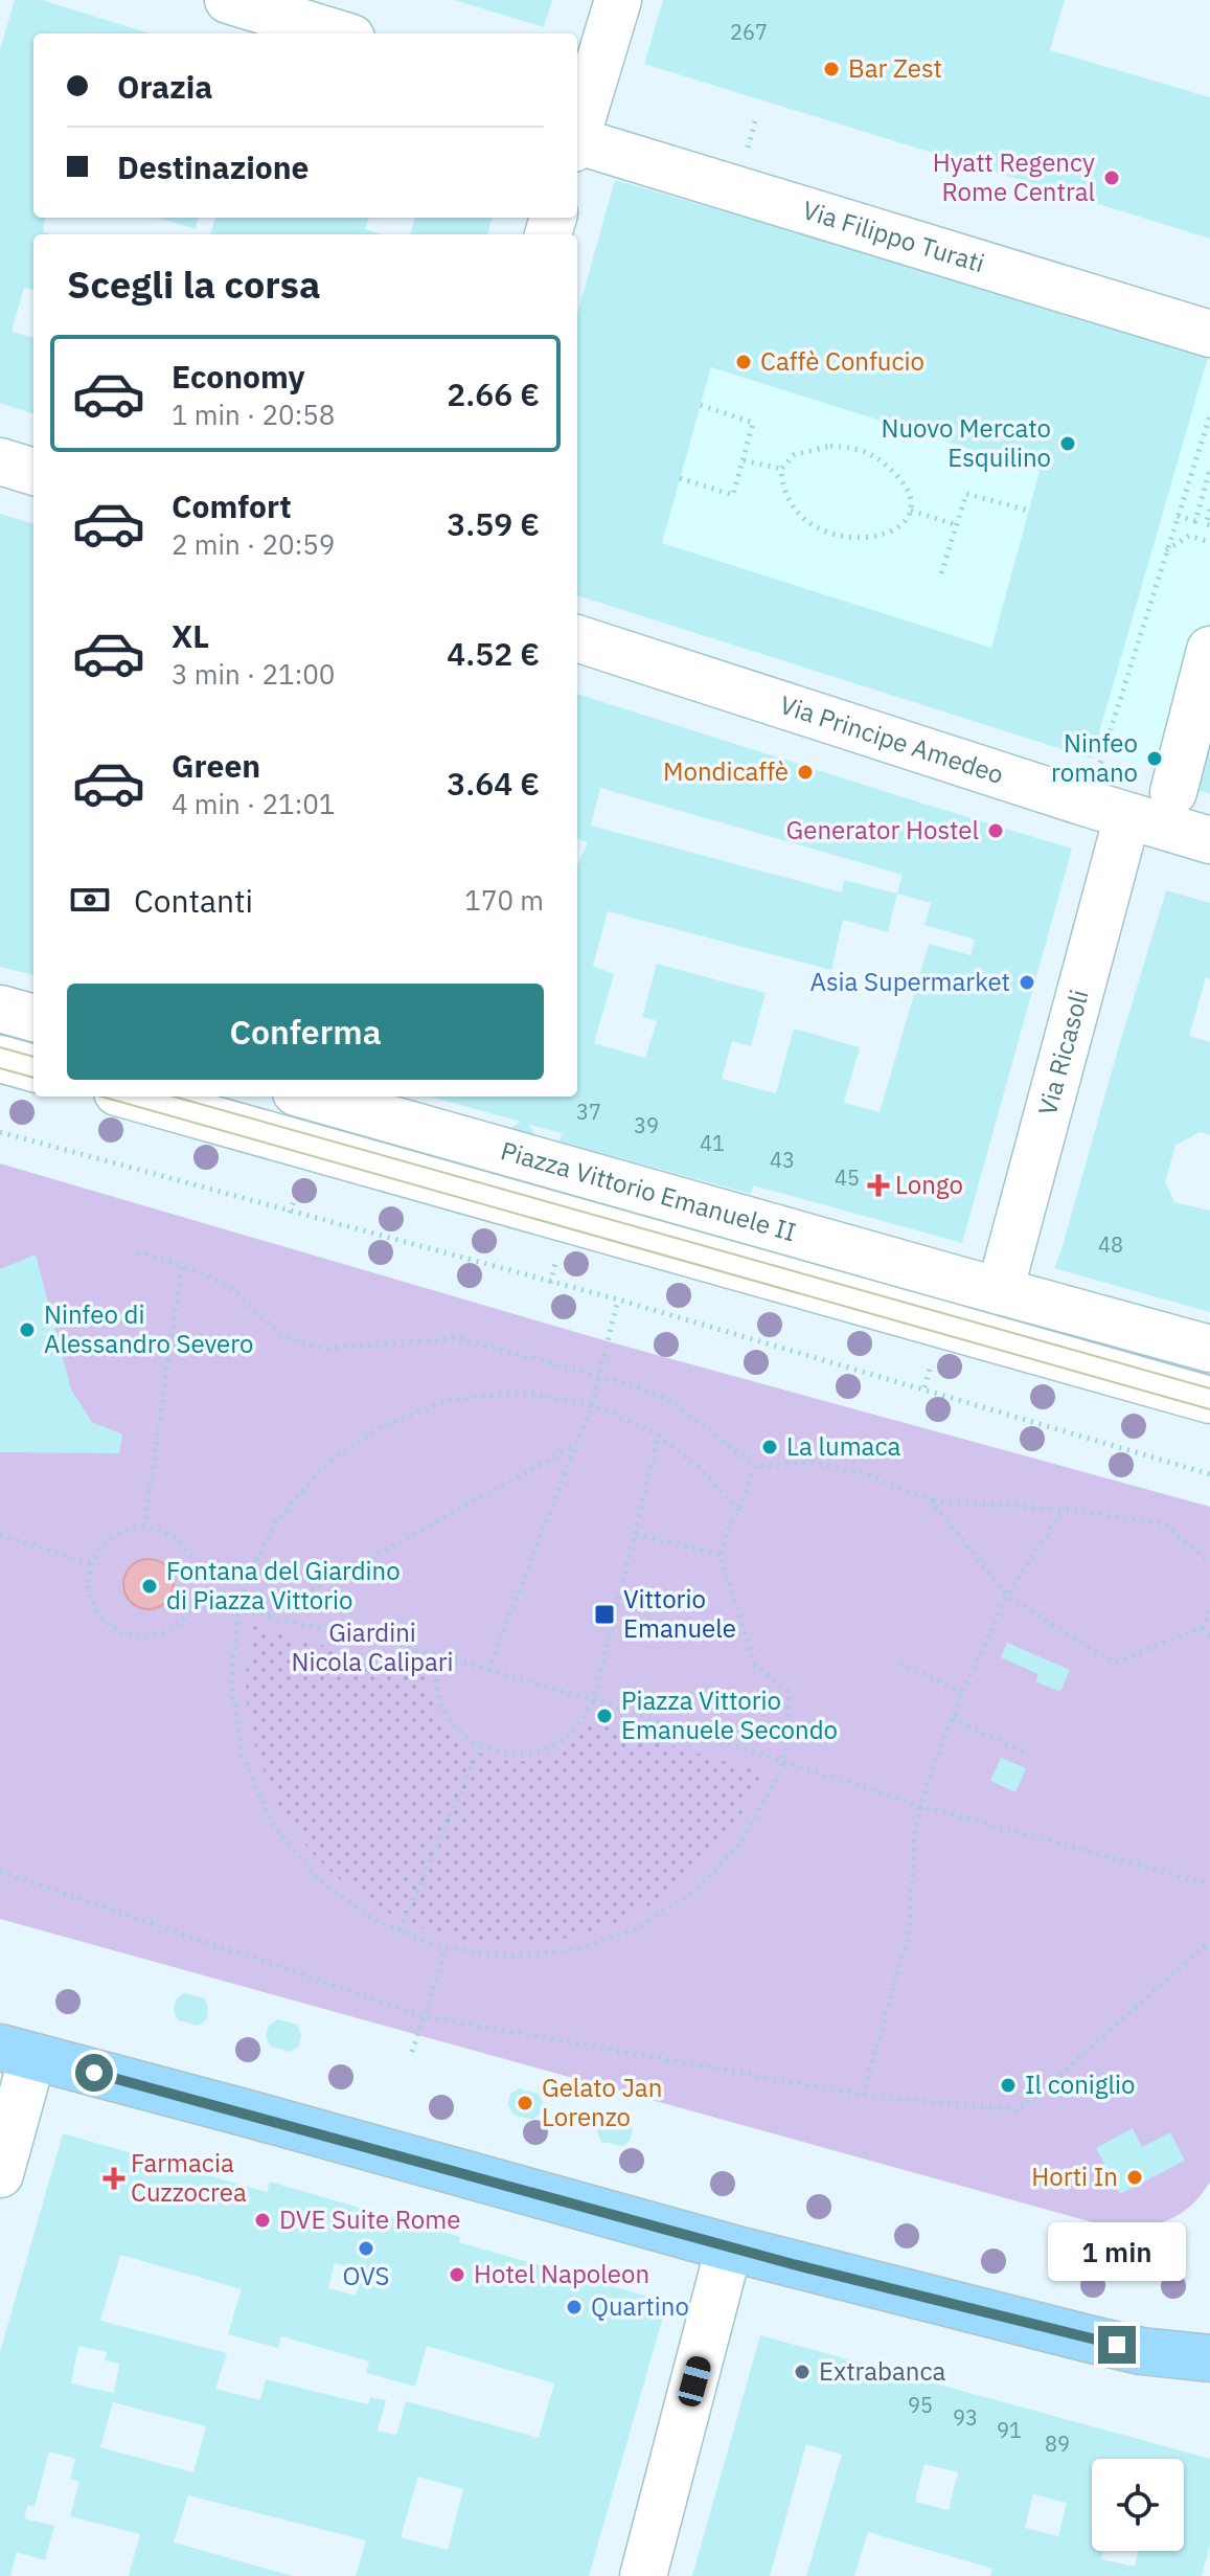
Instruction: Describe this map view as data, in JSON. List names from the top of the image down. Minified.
{"streets":{"street":["Via Filippo Turati","Via Principe Amedeo","Via Ricasoli","Piazza Vittorio Emanuele II"]},"crossings":[["Via Principe Amedeo","Via Ricasoli"],["Via Ricasoli","Piazza Vittorio Emanuele II"]],"parks":["Giardini Nicola Calipari"],"places":{"other":["Bar Zest","Hyatt Regency Rome Central","Caffè Confucio","Nuovo Mercato Esquilino","Ninfeo romano","Mondicaffè","Generator Hostel","Asia Supermarket","Ninfeo di Alessandro Severo","La lumaca","Fontana del Giardino di Piazza Vittorio","Piazza Vittorio Emanuele Secondo","Il coniglio","Gelato Jan Lorenzo","Horti In","DVE Suite Rome","OVS","Hotel Napoleon","Quartino","Extrabanca"],"health":["Longo","Farmacia Cuzzocrea"],"transit":["Vittorio Emanuele"]},"house_numbers":["267","37","39","41","43","45","48","95","93","91","89"],"page":{"banner":["Orazia","Destinazione"],"heading":"Scegli la corsa","list":[{"name":"Economy","note":"1 min · 20:58","value":"2.66 €"},{"name":"Comfort","note":"2 min · 20:59","value":"3.59 €"},{"name":"XL","note":"3 min · 21:00","value":"4.52 €"},{"name":"Green","note":"4 min · 21:01","value":"3.64 €"}],"pay":["Contanti","170 m"],"buttons":"Conferma","bubble":"1 min"}}
